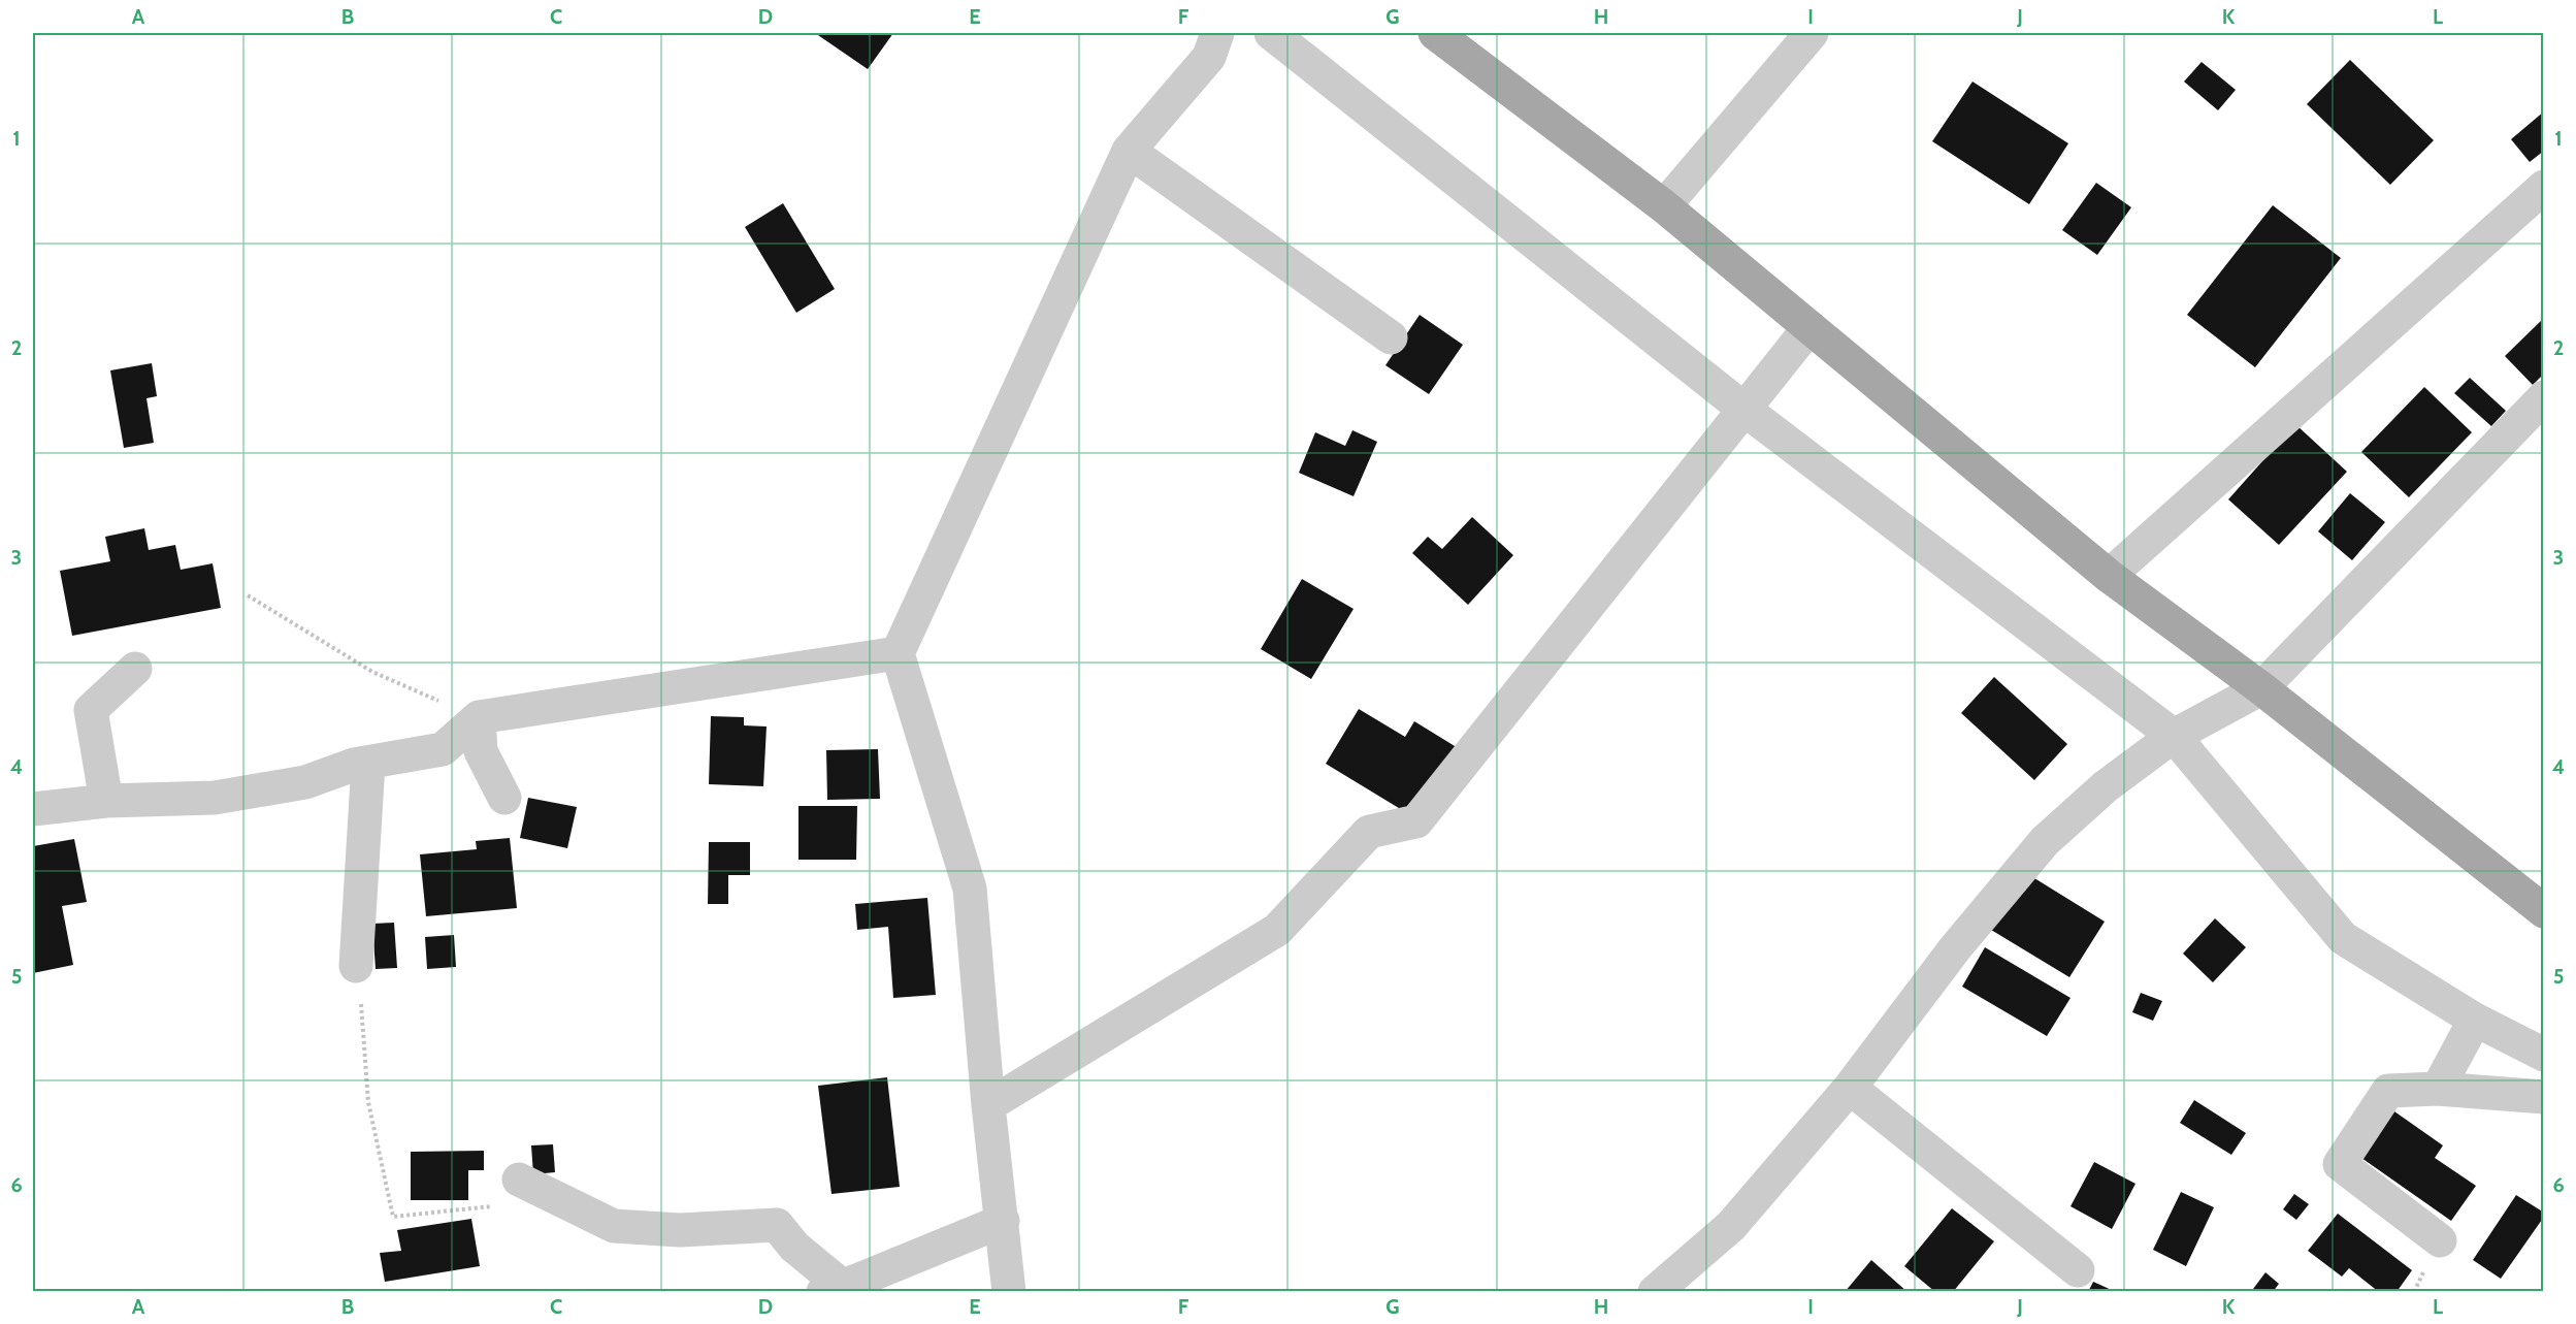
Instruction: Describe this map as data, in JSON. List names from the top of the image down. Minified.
{"grid":{"columns":["A","B","C","D","E","F","G","H","I","J","K","L"],"rows":["1","2","3","4","5","6"]}}
